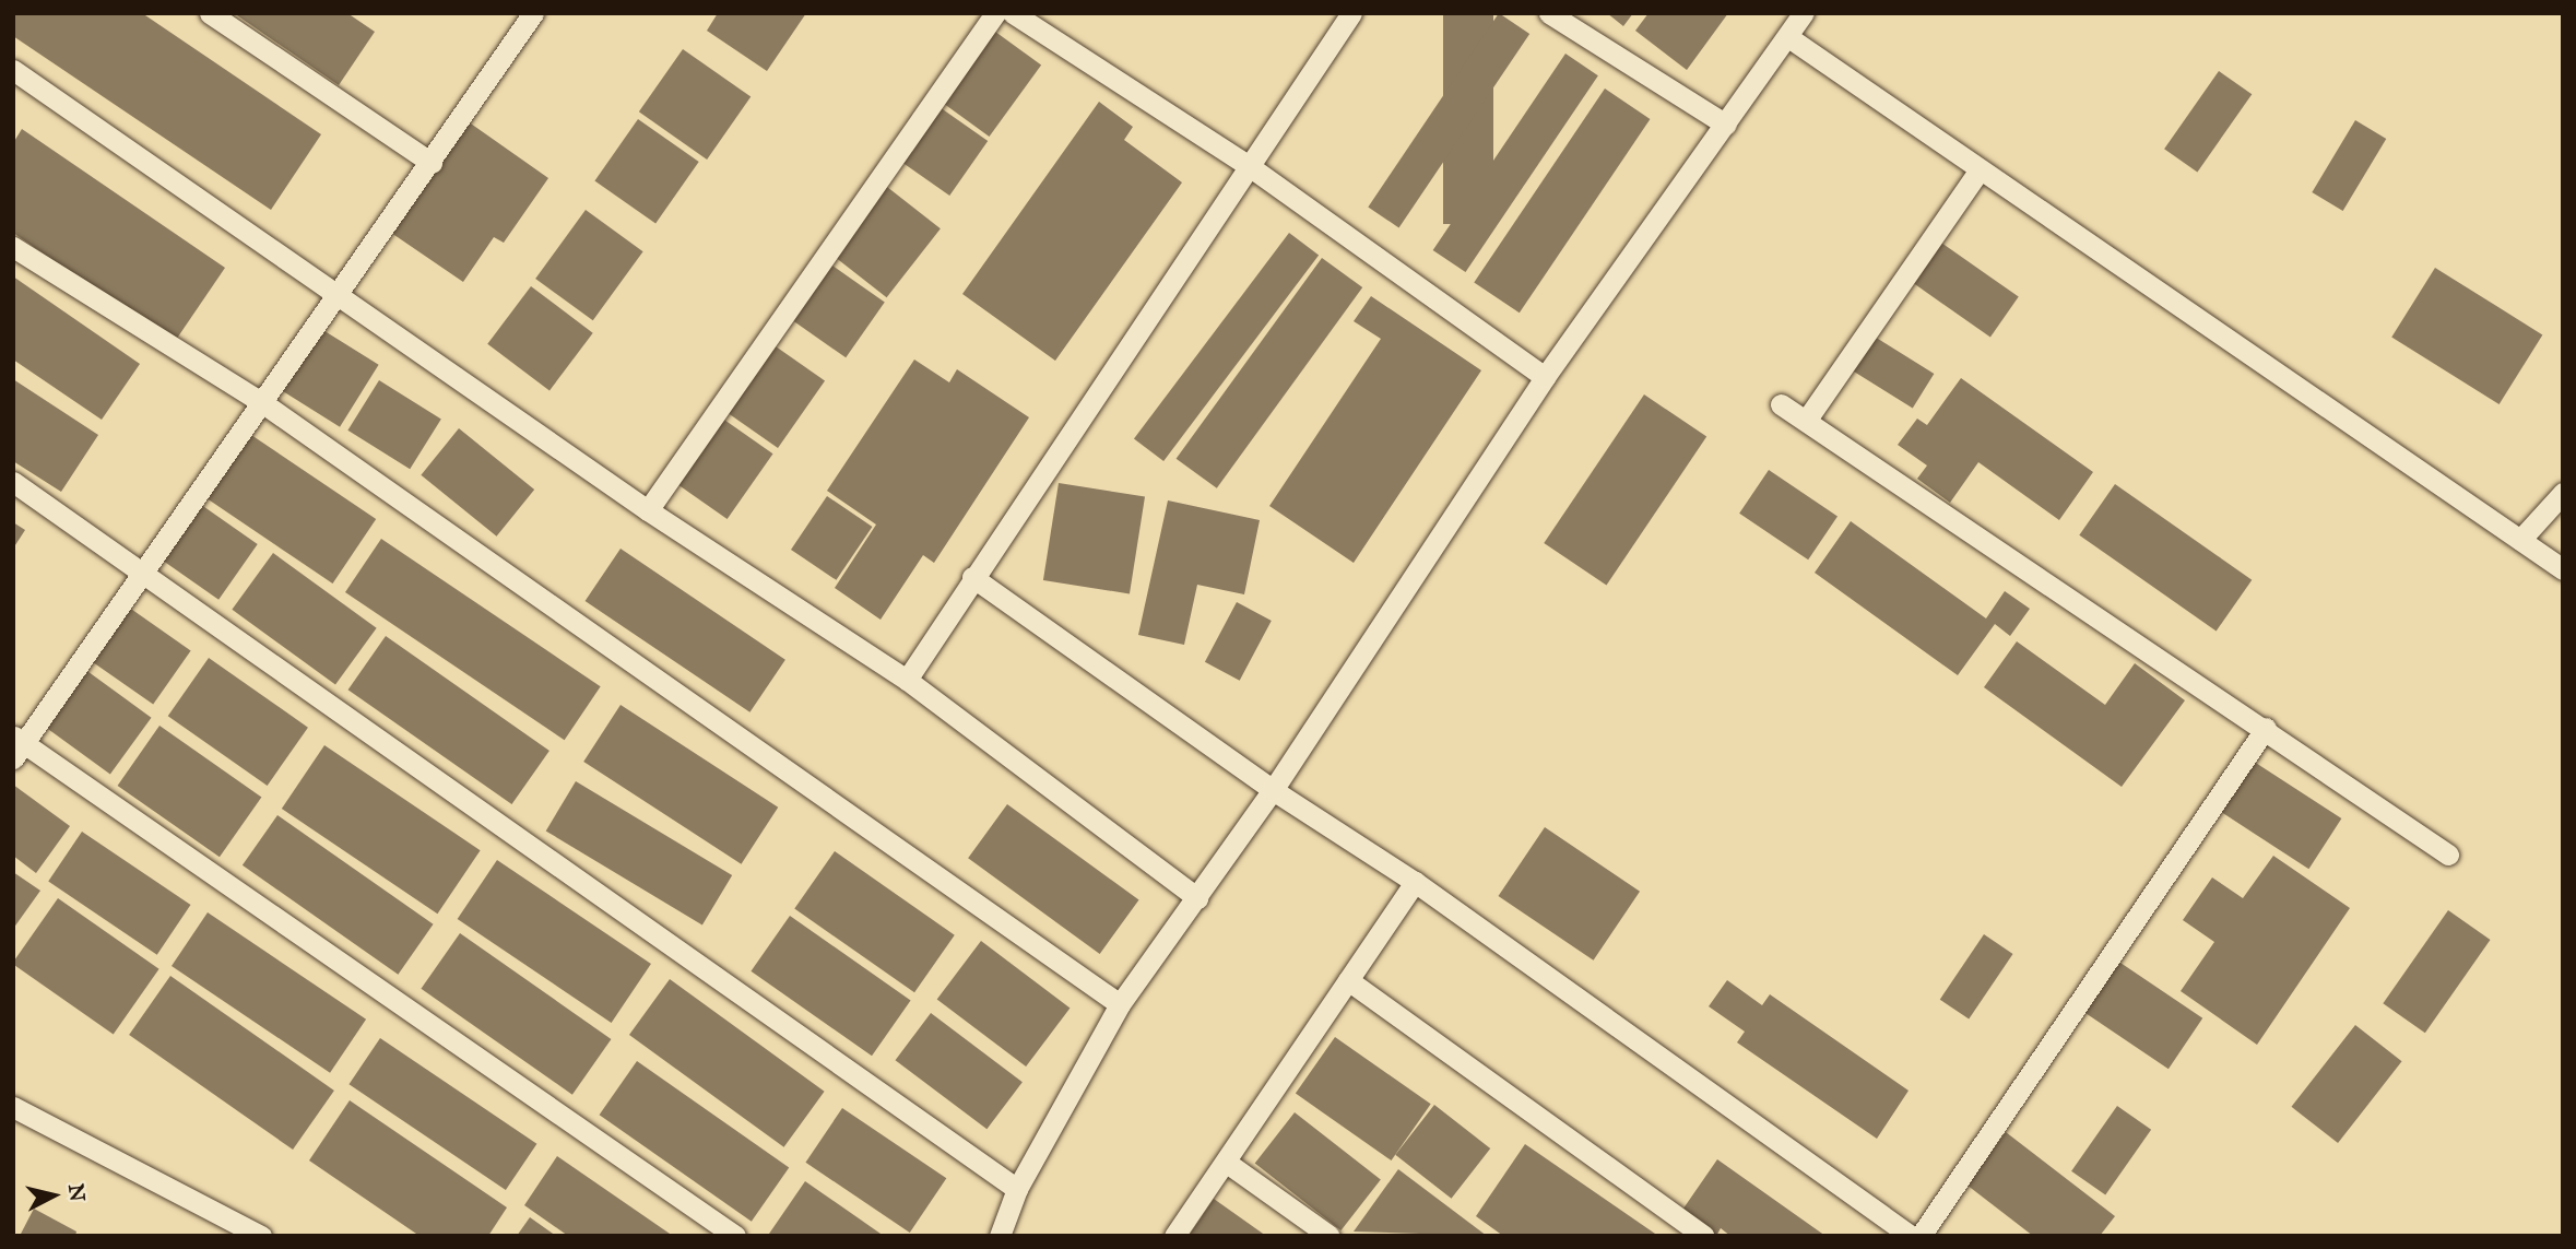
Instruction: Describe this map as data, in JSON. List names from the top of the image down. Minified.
{"north":"right"}
